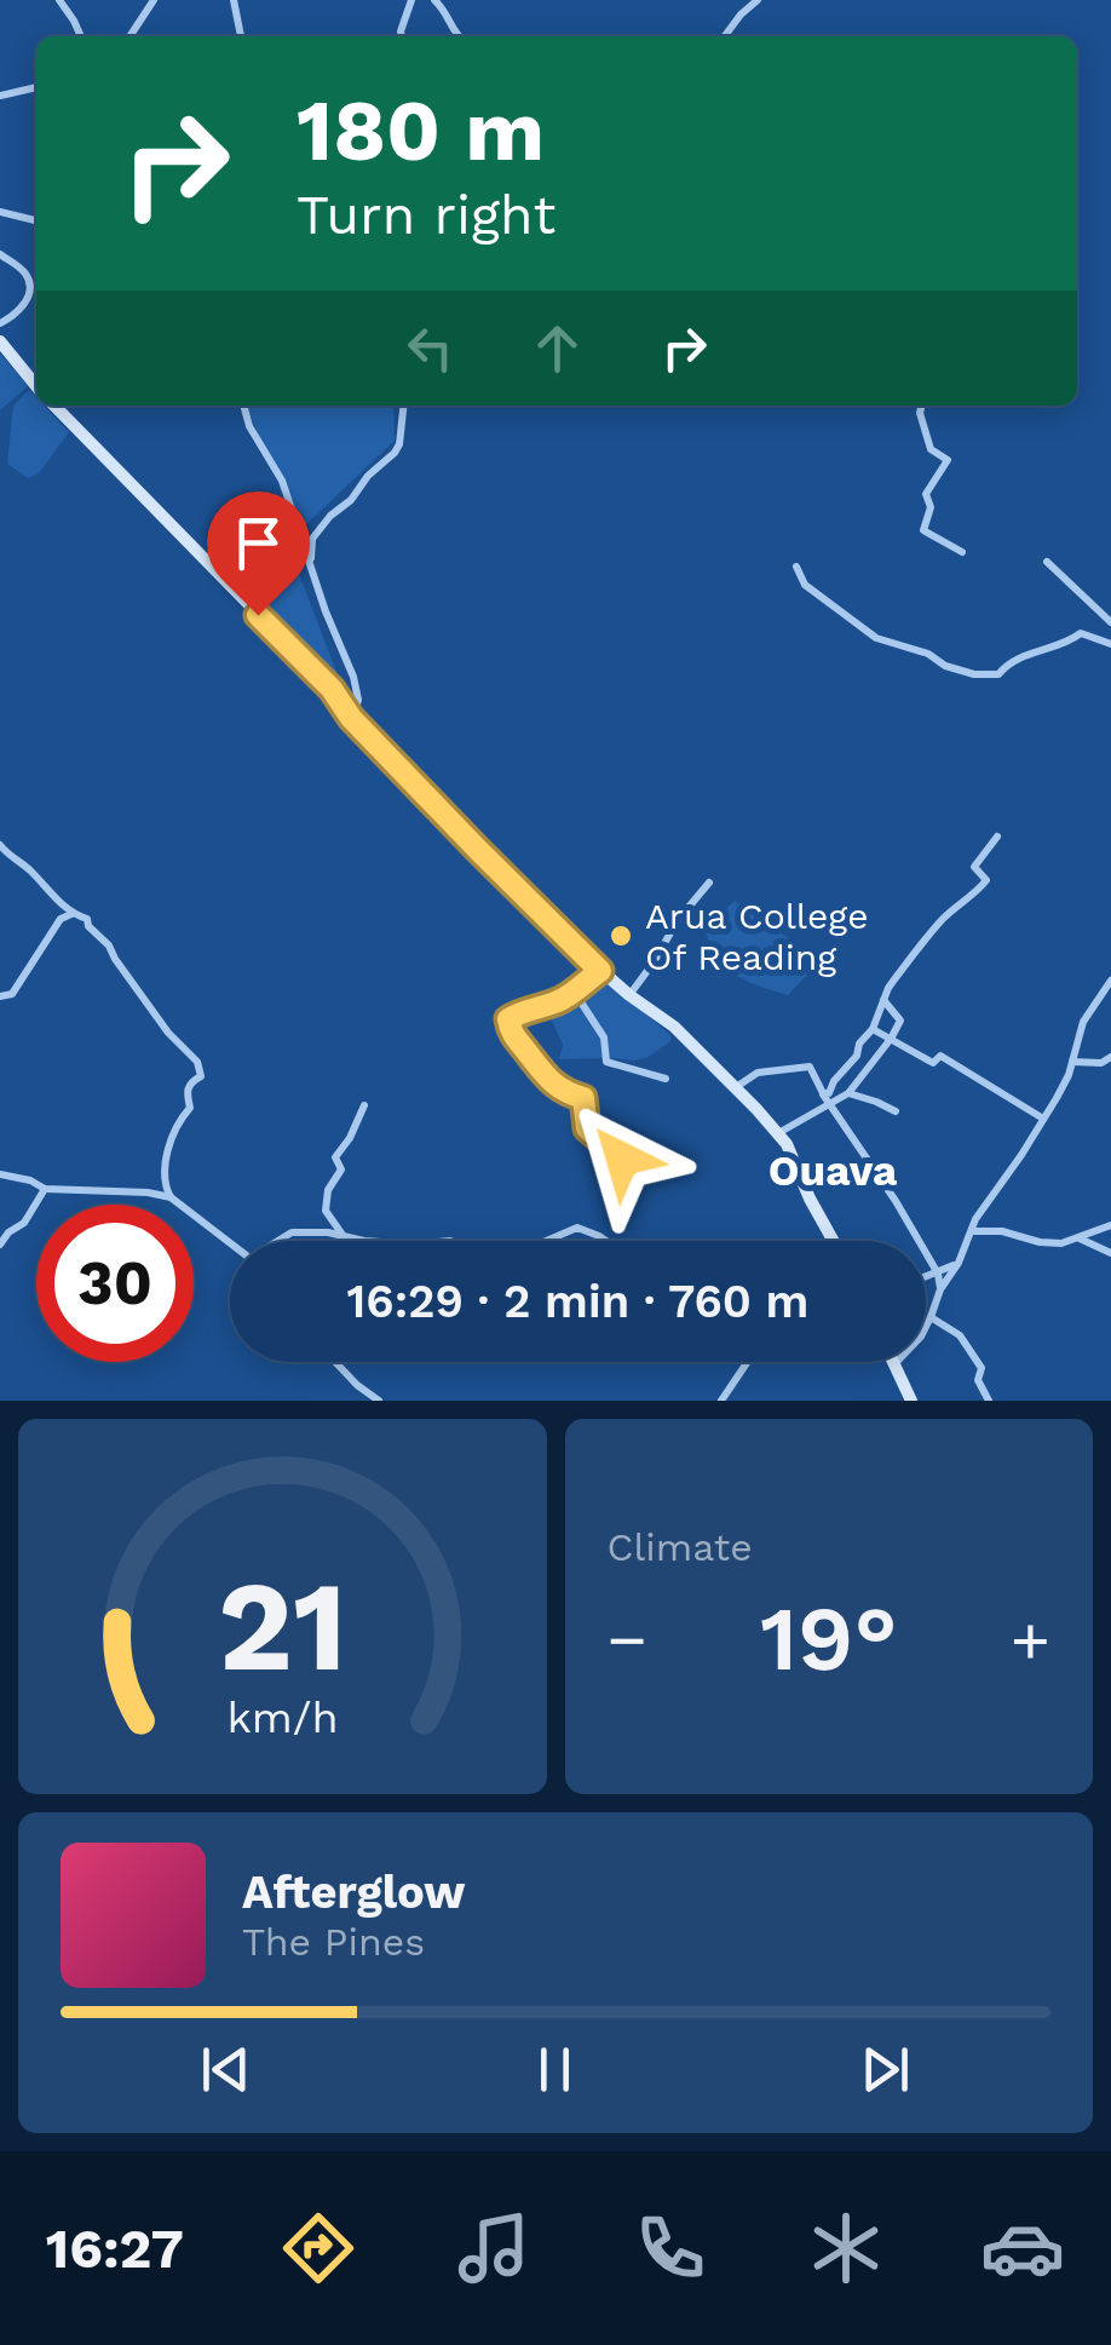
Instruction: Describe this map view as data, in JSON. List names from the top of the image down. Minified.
{"districts":["Ouava"],"places":["Arua College Of Reading"],"page":{"turn":["180 m","Turn right"],"limit":"30","trip":"16:29 · 2 min · 760 m","tile":"Climate","heat":["−","19°","+"],"song":["Afterglow","The Pines"],"tabs":"16:27","gauge":["21","km/h"]}}
